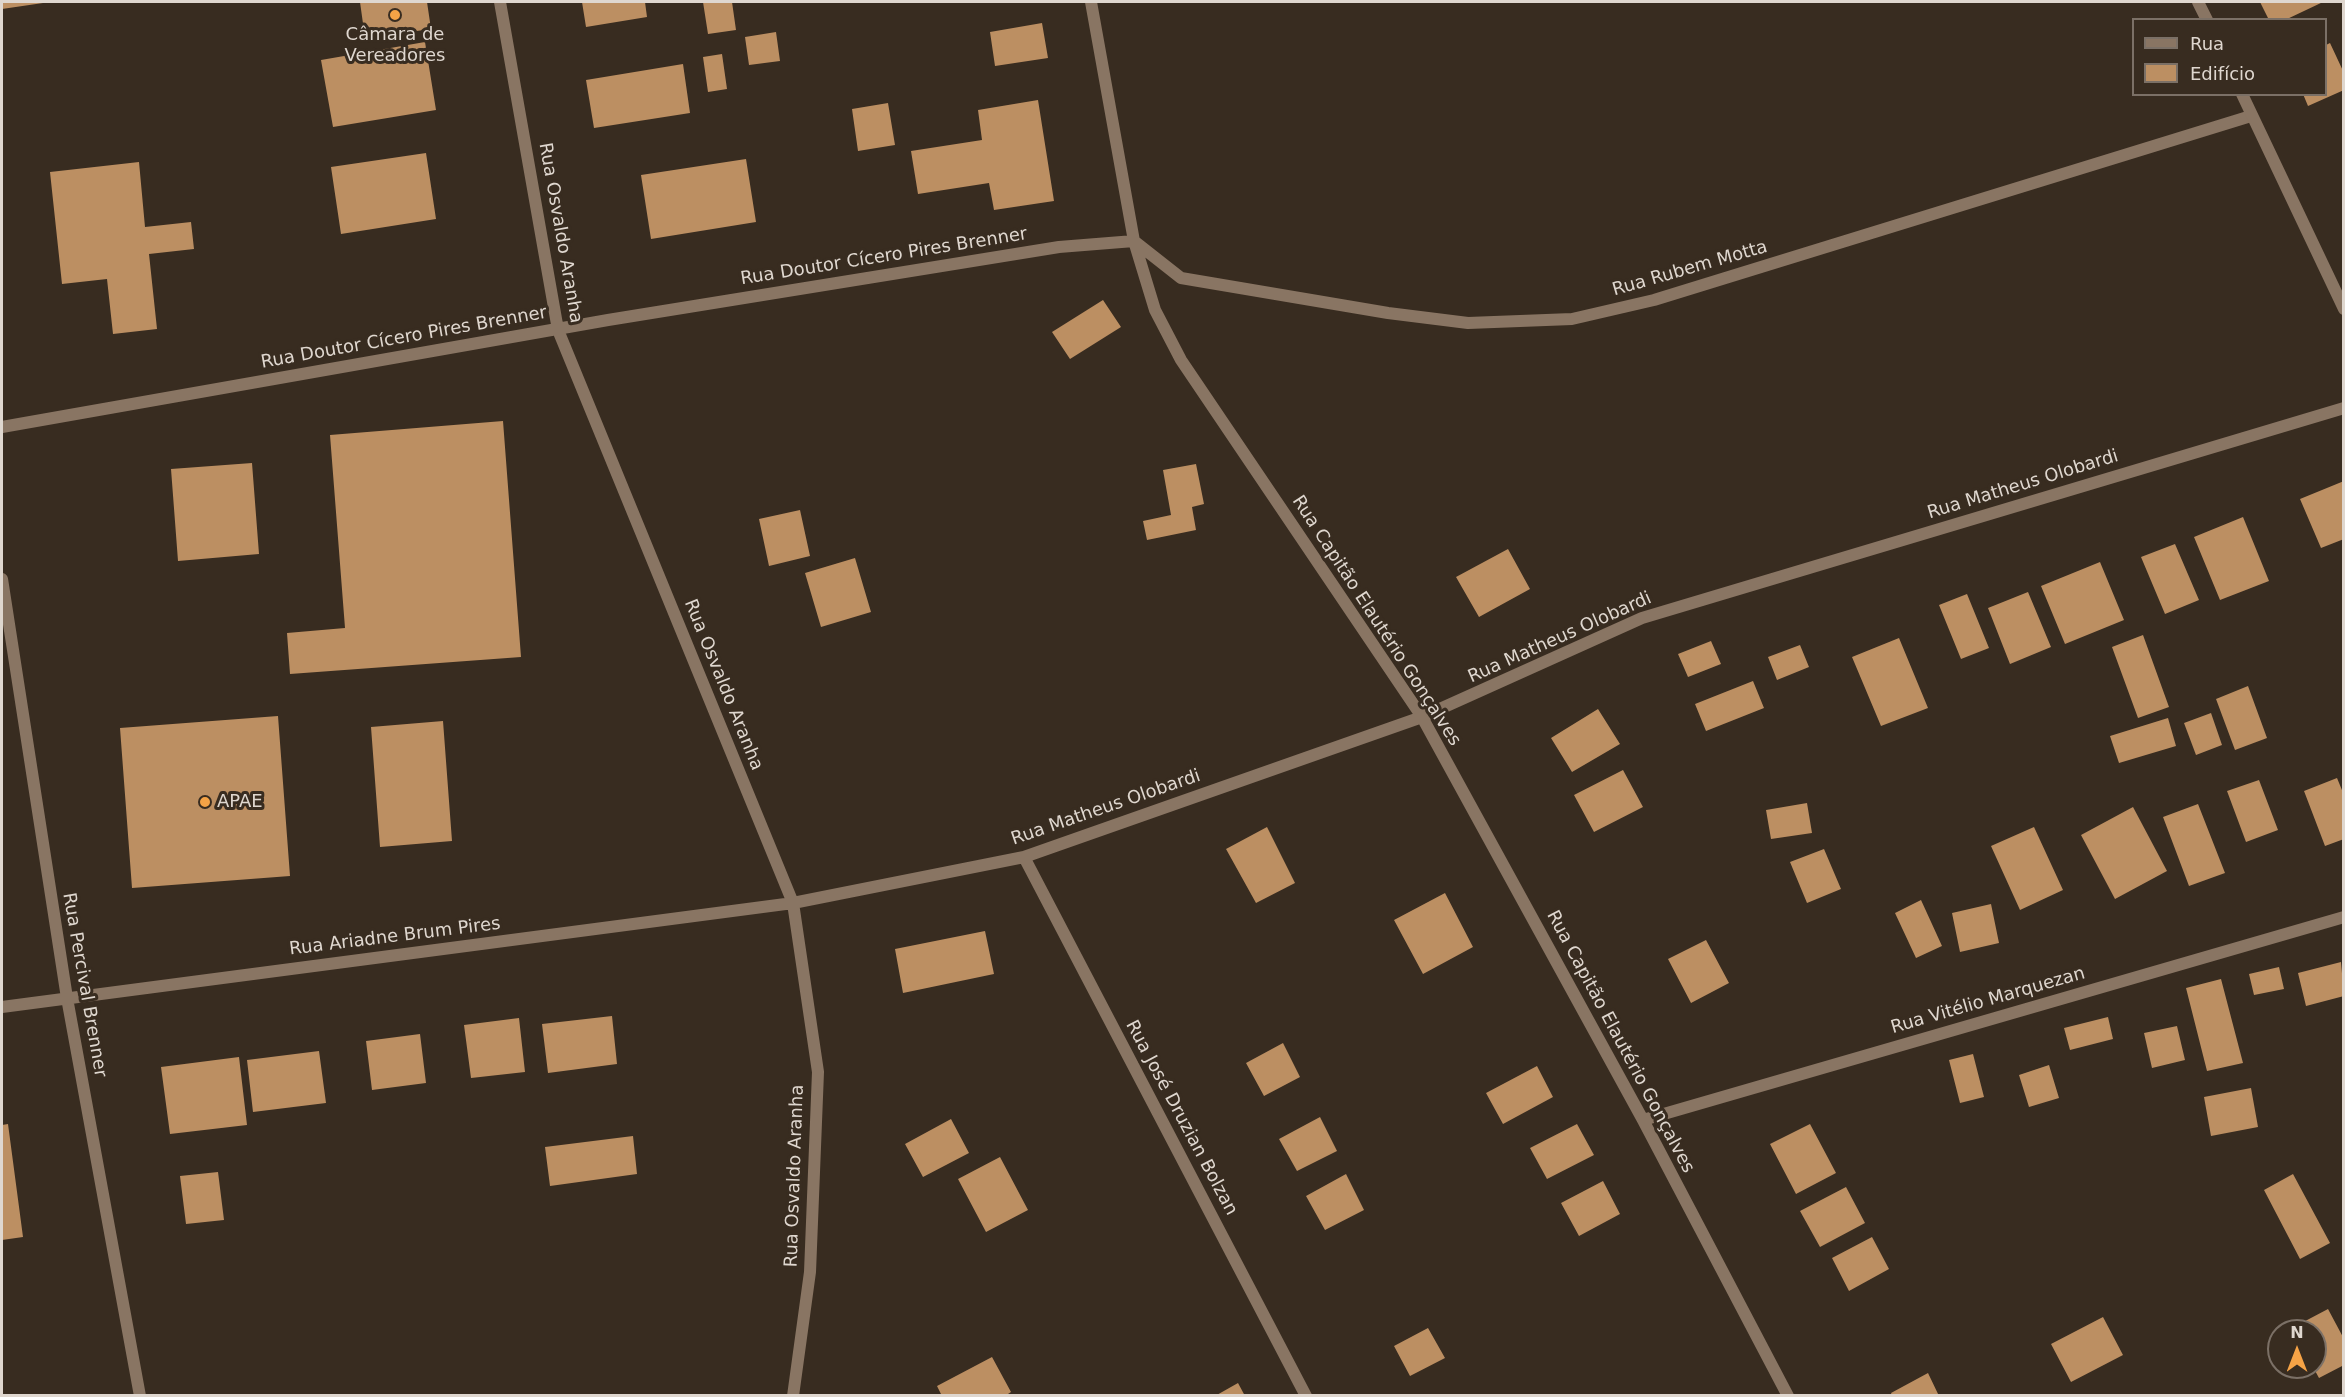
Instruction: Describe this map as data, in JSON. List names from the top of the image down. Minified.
{"streets":{"street":["Rua Osvaldo Aranha","Rua Doutor Cícero Pires Brenner","Rua Rubem Motta","Rua Matheus Olobardi","Rua Capitão Elautério Gonçalves","Rua Ariadne Brum Pires","Rua Percival Brenner","Rua Vitélio Marquezan","Rua José Druzian Bolzan"]},"crossings":[["Rua Osvaldo Aranha","Rua Doutor Cícero Pires Brenner"],["Rua Osvaldo Aranha","Rua Matheus Olobardi"],["Rua Osvaldo Aranha","Rua Ariadne Brum Pires"],["Rua Doutor Cícero Pires Brenner","Rua Rubem Motta"],["Rua Doutor Cícero Pires Brenner","Rua Capitão Elautério Gonçalves"],["Rua Rubem Motta","Rua Capitão Elautério Gonçalves"],["Rua Matheus Olobardi","Rua Capitão Elautério Gonçalves"],["Rua Matheus Olobardi","Rua Ariadne Brum Pires"],["Rua Matheus Olobardi","Rua José Druzian Bolzan"],["Rua Capitão Elautério Gonçalves","Rua Vitélio Marquezan"],["Rua Ariadne Brum Pires","Rua Percival Brenner"]],"places":["Câmara de Vereadores","APAE"],"legend":["Rua","Edifício"],"north":"top"}
